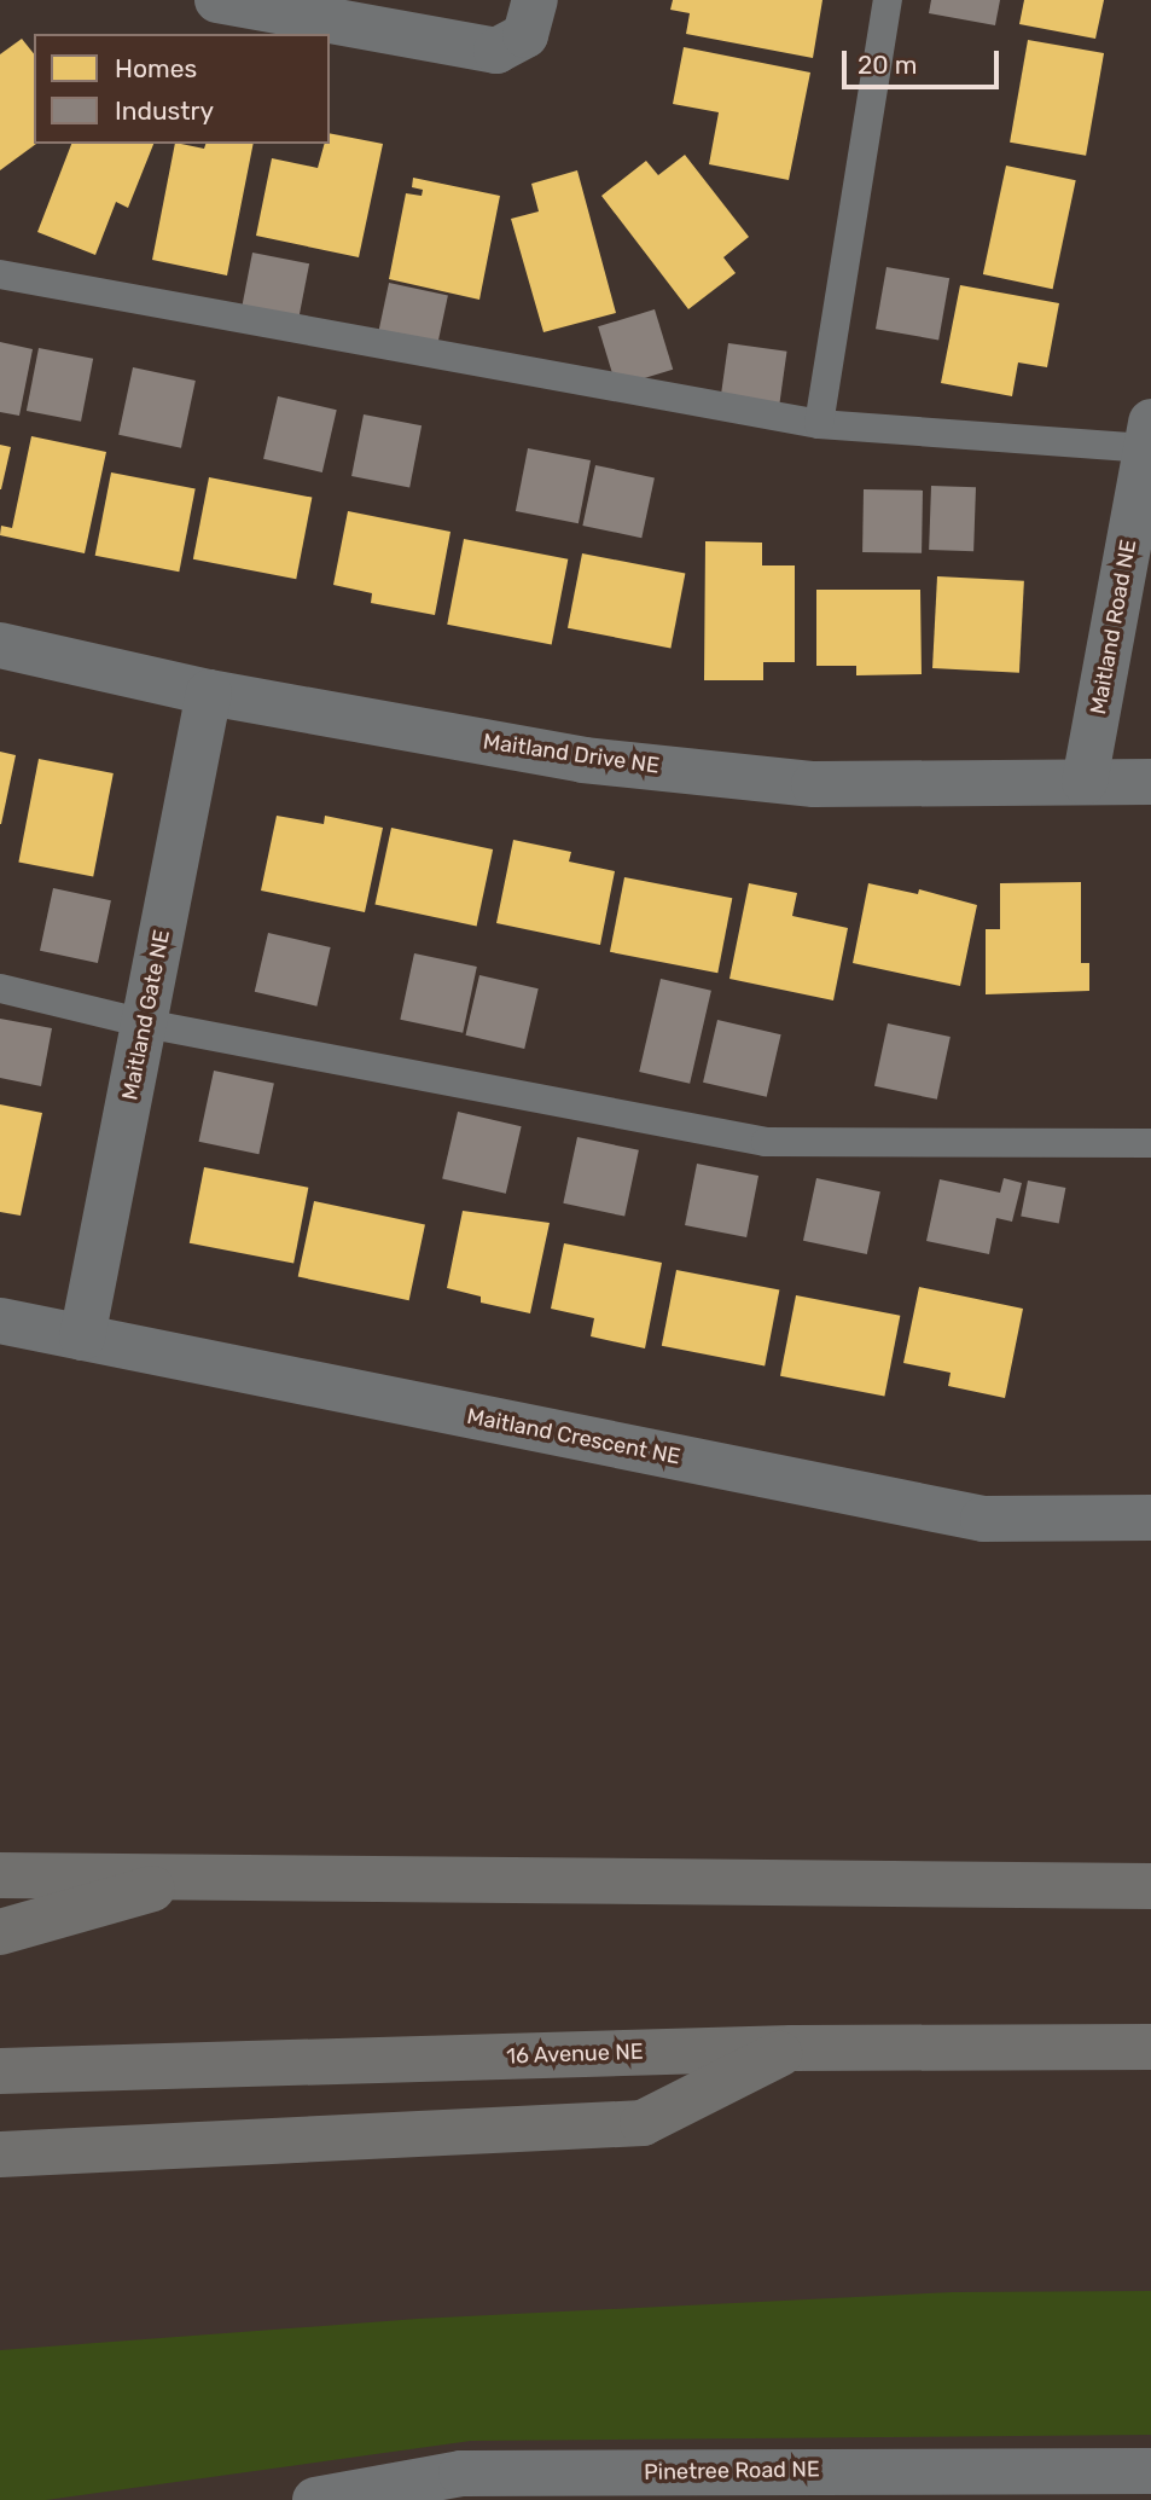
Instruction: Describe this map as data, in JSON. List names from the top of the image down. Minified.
{"streets":{"highway":["16 Avenue NE"],"street":["Maitland Road NE","Maitland Drive NE","Maitland Gate NE","Maitland Crescent NE","Pinetree Road NE"]},"crossings":[["Maitland Road NE","Maitland Drive NE"],["Maitland Drive NE","Maitland Gate NE"],["Maitland Gate NE","Maitland Crescent NE"]],"legend":["Homes","Industry"],"scale_bar":"20 m"}
